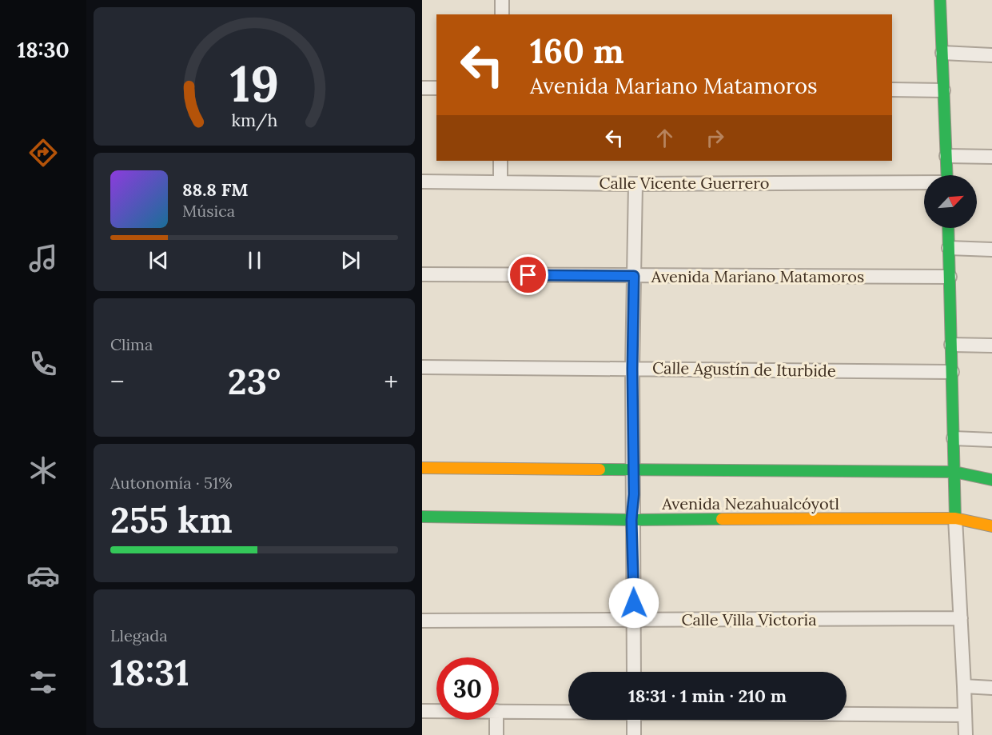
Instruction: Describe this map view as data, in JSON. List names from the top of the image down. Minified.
{"streets":{"main road":["Avenida Nezahualcóyotl"],"street":["Calle Vicente Guerrero","Avenida Mariano Matamoros","Calle Agustín de Iturbide","Calle Villa Victoria"]},"north":"top right","page":{"tabs":"18:30","turn":["160 m","Avenida Mariano Matamoros"],"song":["88.8 FM","Música"],"tile":["Clima",["Autonomía · 51%","255 km"],["Llegada","18:31"]],"heat":["−","23°","+"],"limit":"30","trip":"18:31 · 1 min · 210 m","gauge":["19","km/h"]}}
